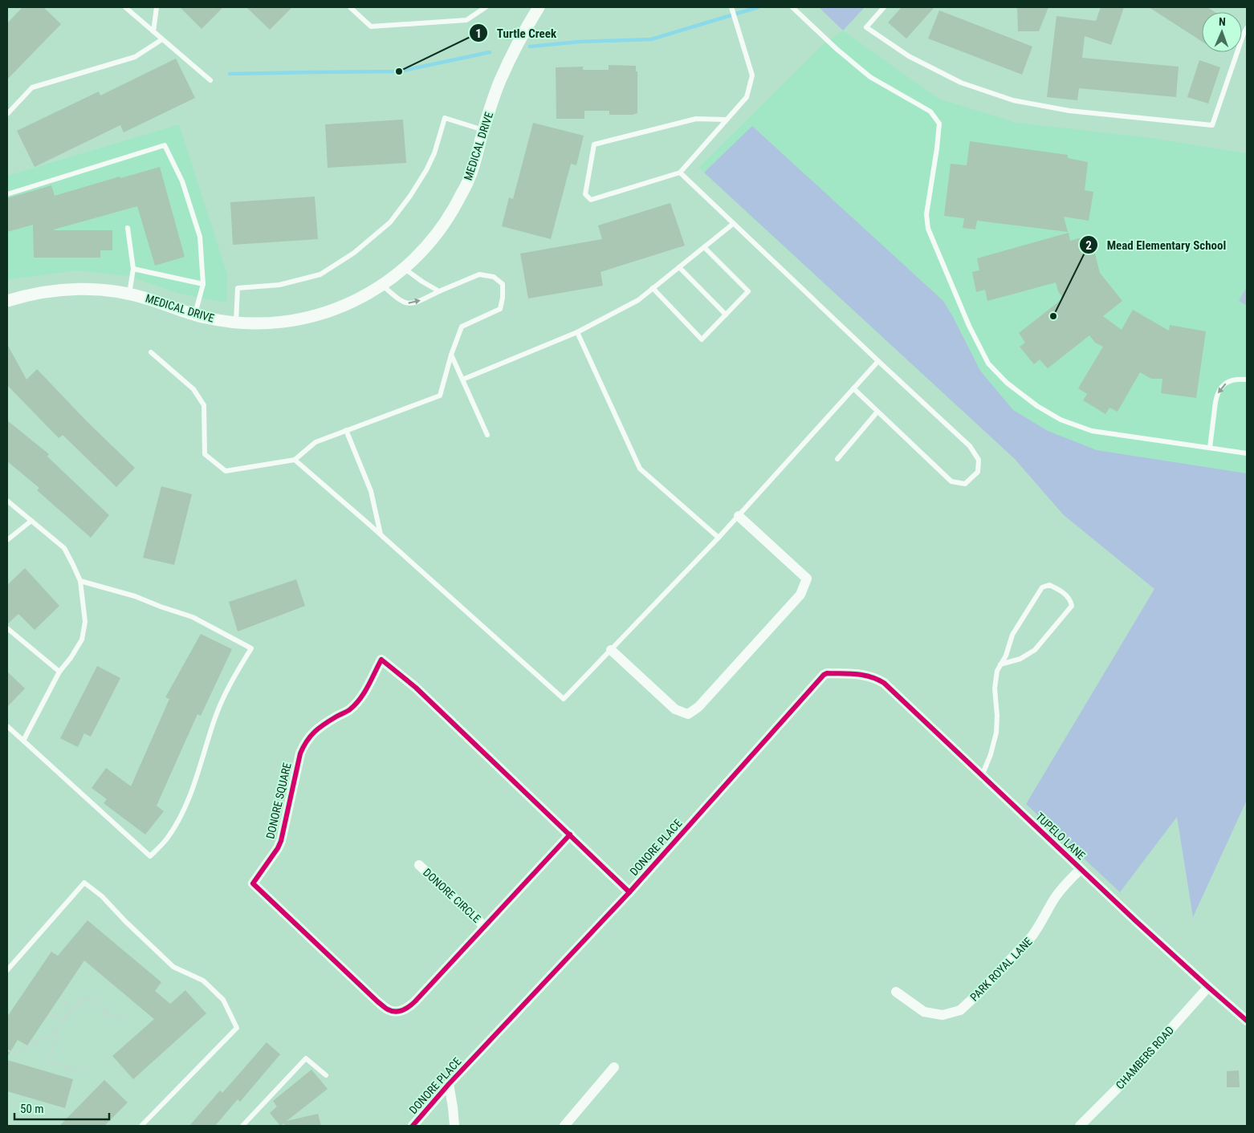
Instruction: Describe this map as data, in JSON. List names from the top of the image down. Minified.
{"streets":{"street":["MEDICAL DRIVE","DONORE SQUARE","TUPELO LANE","DONORE PLACE","DONORE CIRCLE","PARK ROYAL LANE","CHAMBERS ROAD"]},"crossings":[["DONORE SQUARE","DONORE PLACE"],["DONORE SQUARE","DONORE CIRCLE"],["TUPELO LANE","DONORE PLACE"],["TUPELO LANE","PARK ROYAL LANE"],["TUPELO LANE","CHAMBERS ROAD"]],"places":["Turtle Creek","Mead Elementary School"],"scale_bar":"50 m","north":"top"}
